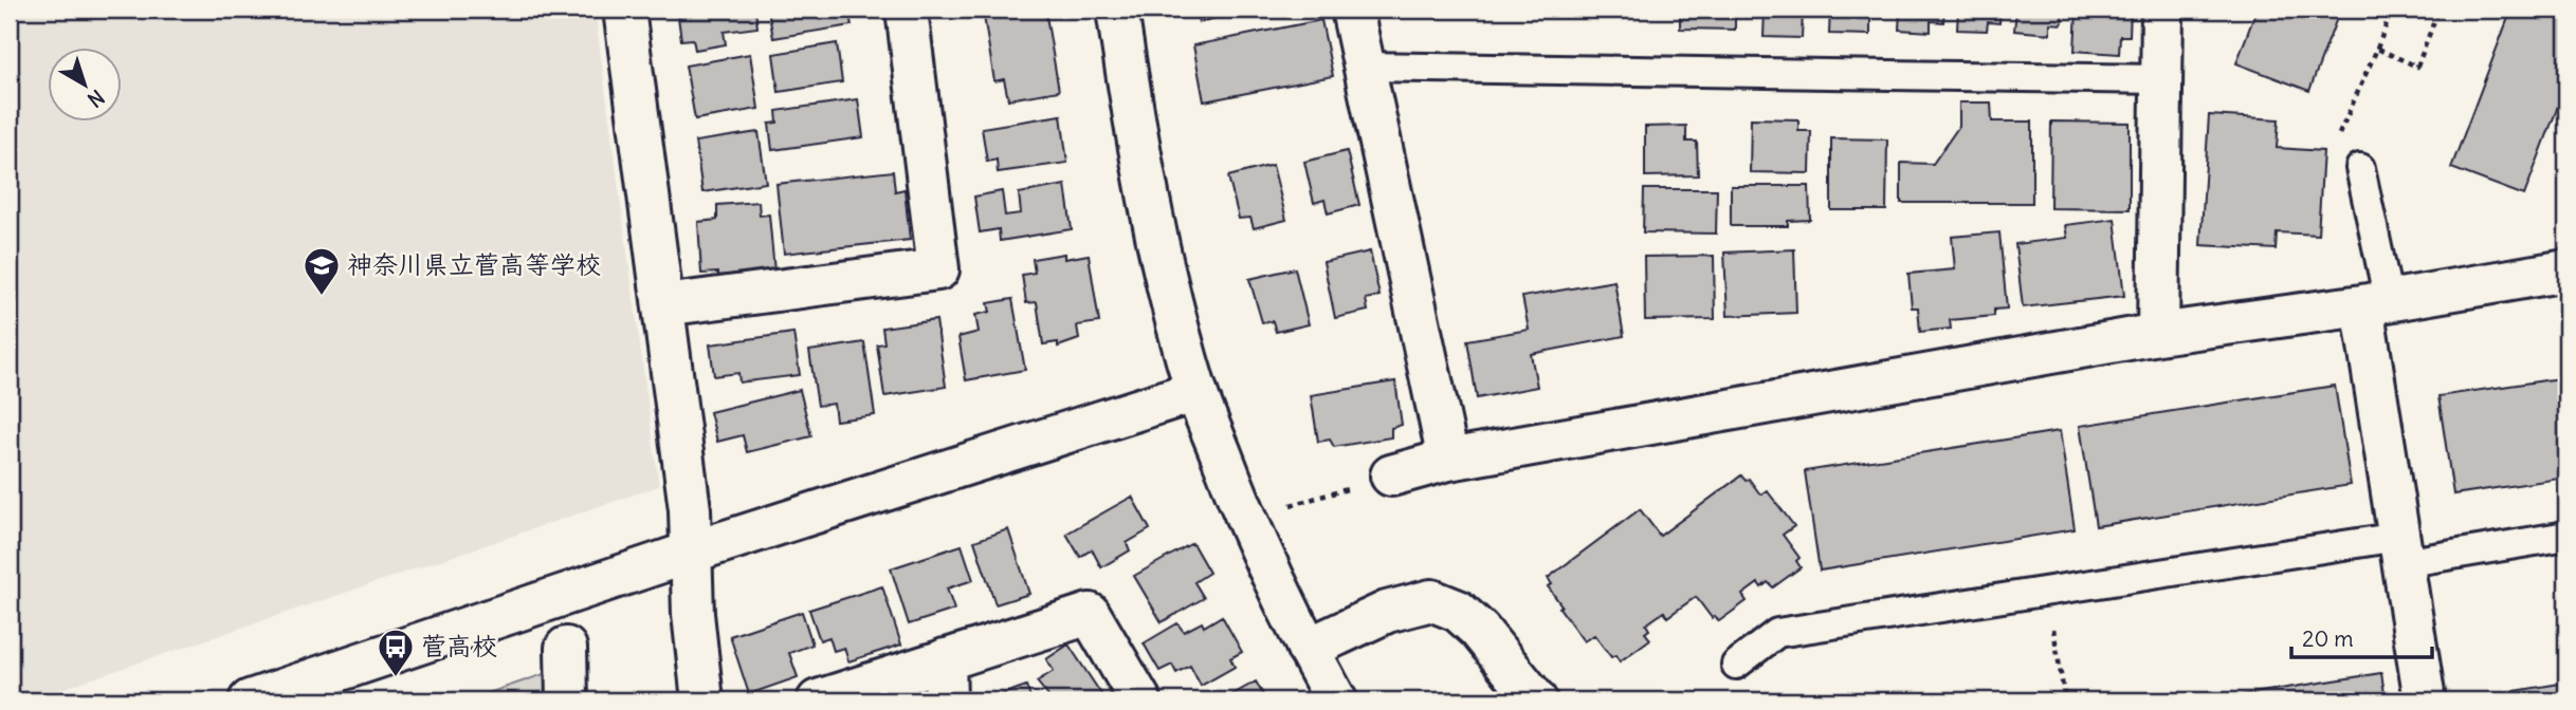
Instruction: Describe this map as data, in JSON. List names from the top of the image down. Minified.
{"places":{"school or university":["神奈川県立菅高等学校"],"bus stop":["菅高校"]},"scale_bar":"20 m","north":"bottom right"}
